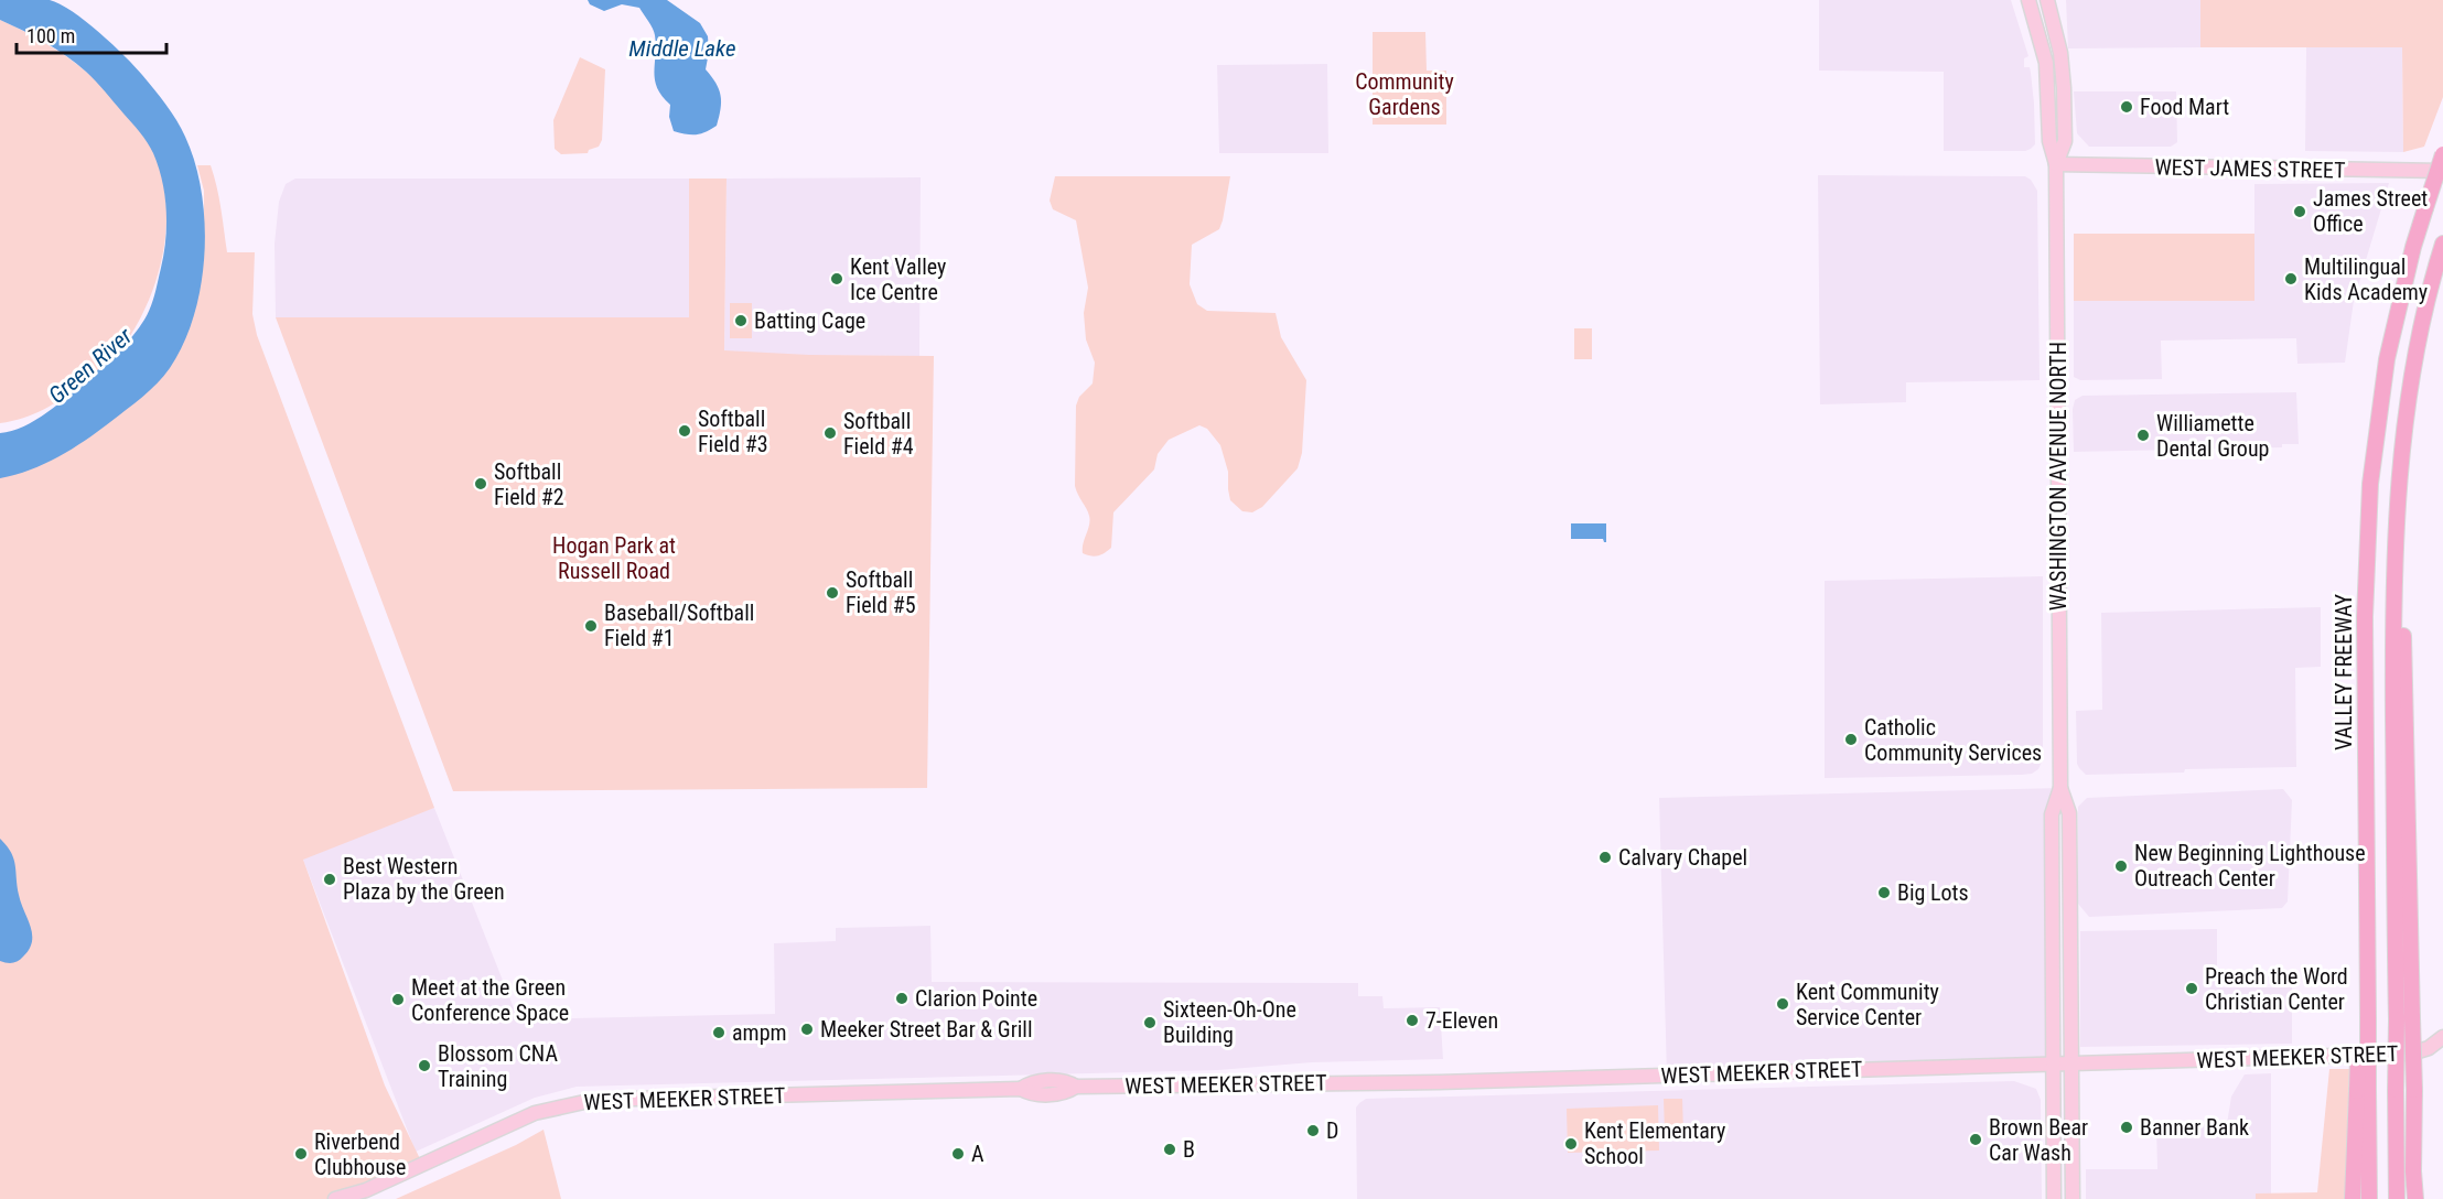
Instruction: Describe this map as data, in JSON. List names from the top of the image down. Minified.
{"streets":{"highway":["VALLEY FREEWAY"],"main road":["WEST JAMES STREET","WASHINGTON AVENUE NORTH","WEST MEEKER STREET"]},"crossings":[["WEST JAMES STREET","WASHINGTON AVENUE NORTH"],["WASHINGTON AVENUE NORTH","WEST MEEKER STREET"]],"water":["Middle Lake","Green River"],"parks":["Community Gardens","Hogan Park at Russell Road"],"places":["Food Mart","James Street Office","Kent Valley Ice Centre","Multilingual Kids Academy","Batting Cage","Softball Field #3","Softball Field #4","Williamette Dental Group","Softball Field #2","Softball Field #5","Baseball/Softball Field #1","Catholic Community Services","Calvary Chapel","New Beginning Lighthouse Outreach Center","Best Western Plaza by the Green","Big Lots","Preach the Word Christian Center","Clarion Pointe","Meet at the Green Conference Space","Kent Community Service Center","7-Eleven","Sixteen-Oh-One Building","Meeker Street Bar & Grill","ampm","Blossom CNA Training","Banner Bank","D","Brown Bear Car Wash","Kent Elementary School","B","Riverbend Clubhouse","A"],"scale_bar":"100 m"}
